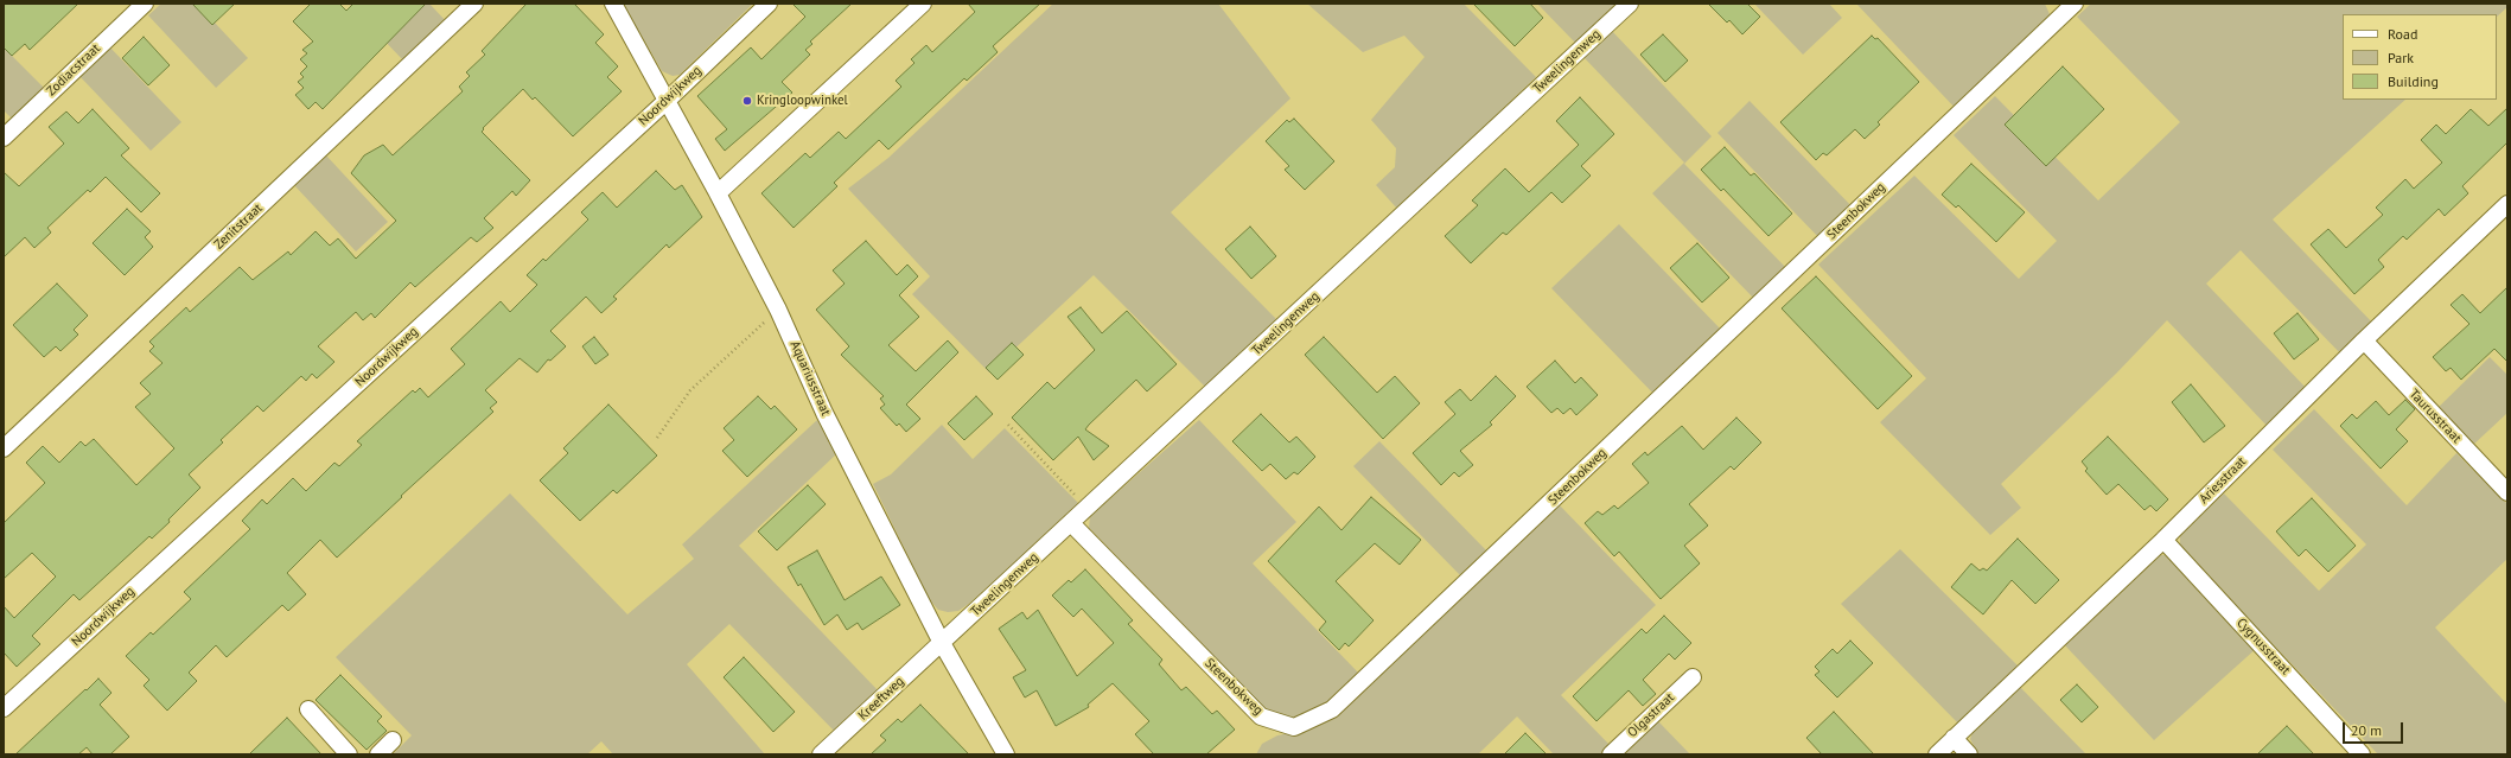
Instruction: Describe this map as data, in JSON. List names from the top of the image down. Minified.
{"streets":{"street":["Tweelingenweg","Zodiacstraat","Noordwijkweg","Steenbokweg","Zenitstraat","Aquariusstraat","Taurusstraat","Ariesstraat","Cygnusstraat","Kreeftweg","Olgastraat"]},"crossings":[["Tweelingenweg","Steenbokweg"],["Tweelingenweg","Aquariusstraat"],["Tweelingenweg","Kreeftweg"],["Noordwijkweg","Aquariusstraat"],["Aquariusstraat","Kreeftweg"],["Taurusstraat","Ariesstraat"],["Ariesstraat","Cygnusstraat"]],"places":["Kringloopwinkel"],"legend":["Road","Park","Building"],"scale_bar":"20 m"}
